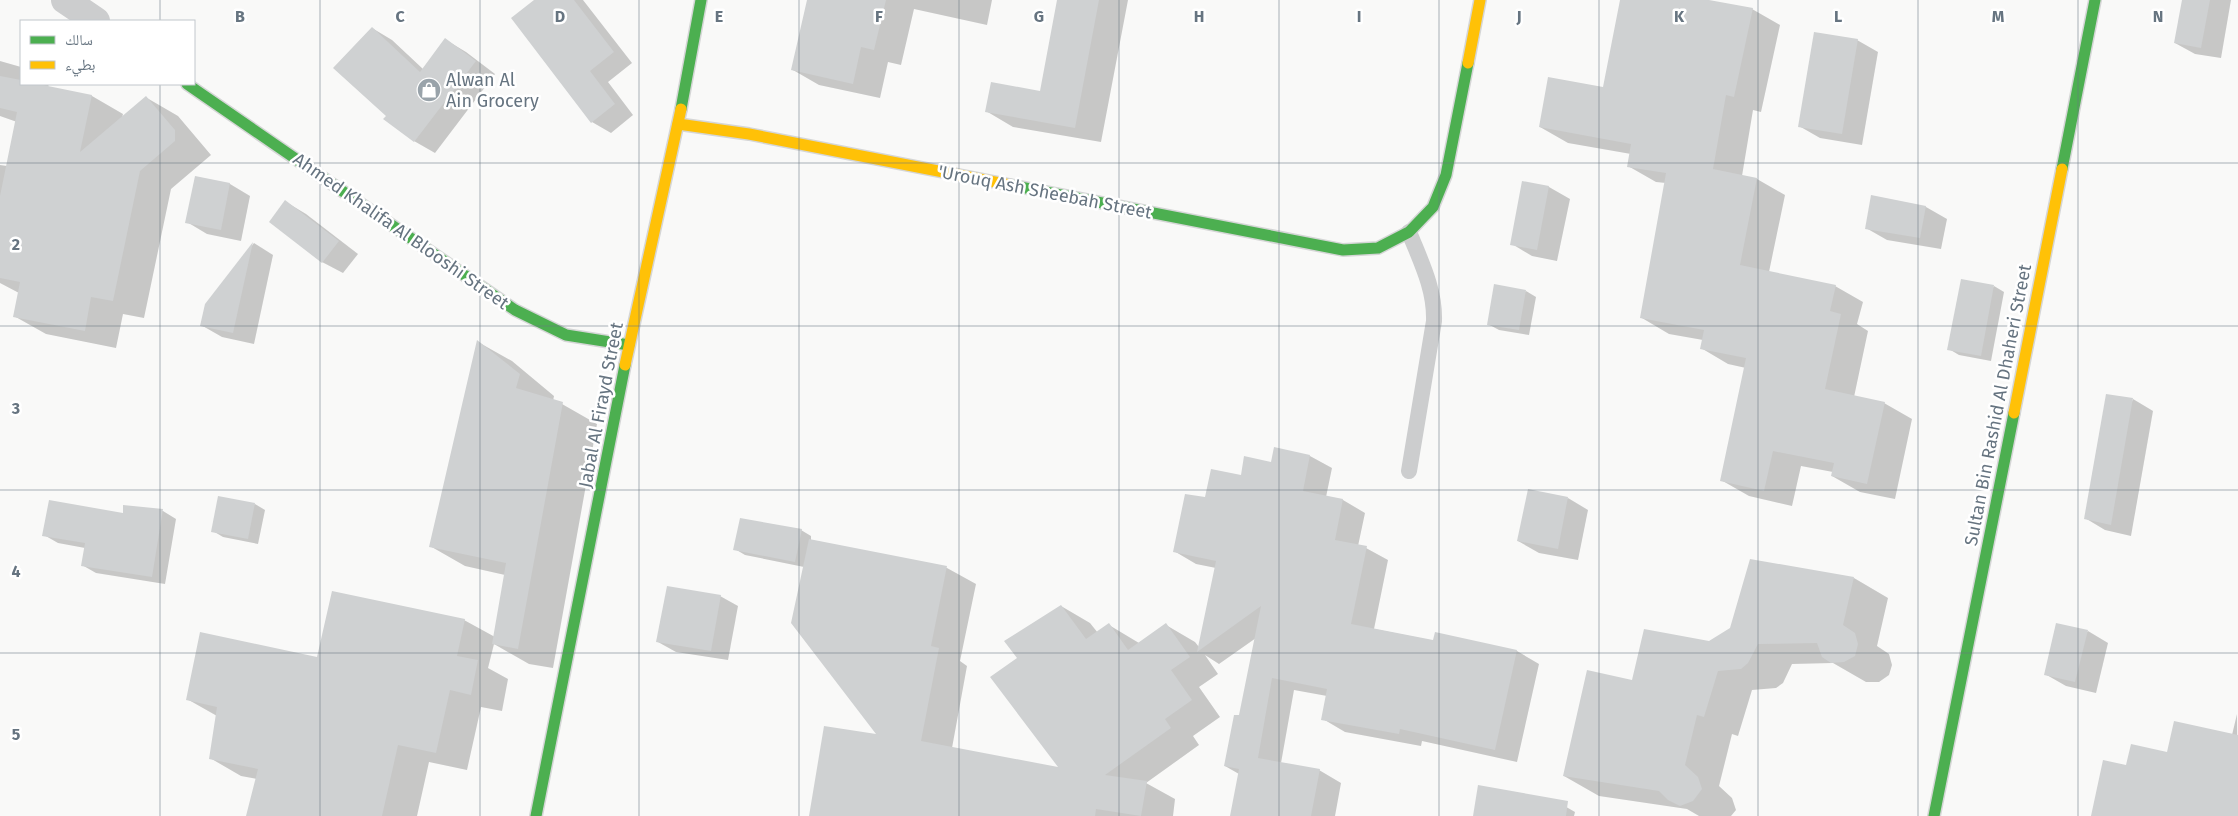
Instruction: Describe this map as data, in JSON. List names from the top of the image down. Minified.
{"streets":{"street":["'Urouq Ash Sheebah Street","Ahmed Khalifa Al Blooshi Street","Jabal Al Firayd Street","Sultan Bin Rashid Al Dhaheri Street"]},"crossings":[["'Urouq Ash Sheebah Street","Jabal Al Firayd Street"],["Ahmed Khalifa Al Blooshi Street","Jabal Al Firayd Street"]],"places":{"shop":["Alwan Al Ain Grocery"]},"legend":["سالك","بطيء"],"grid":{"columns":["B","C","D","E","F","G","H","I","J","K","L","M","N"],"rows":["2","3","4","5"]}}
